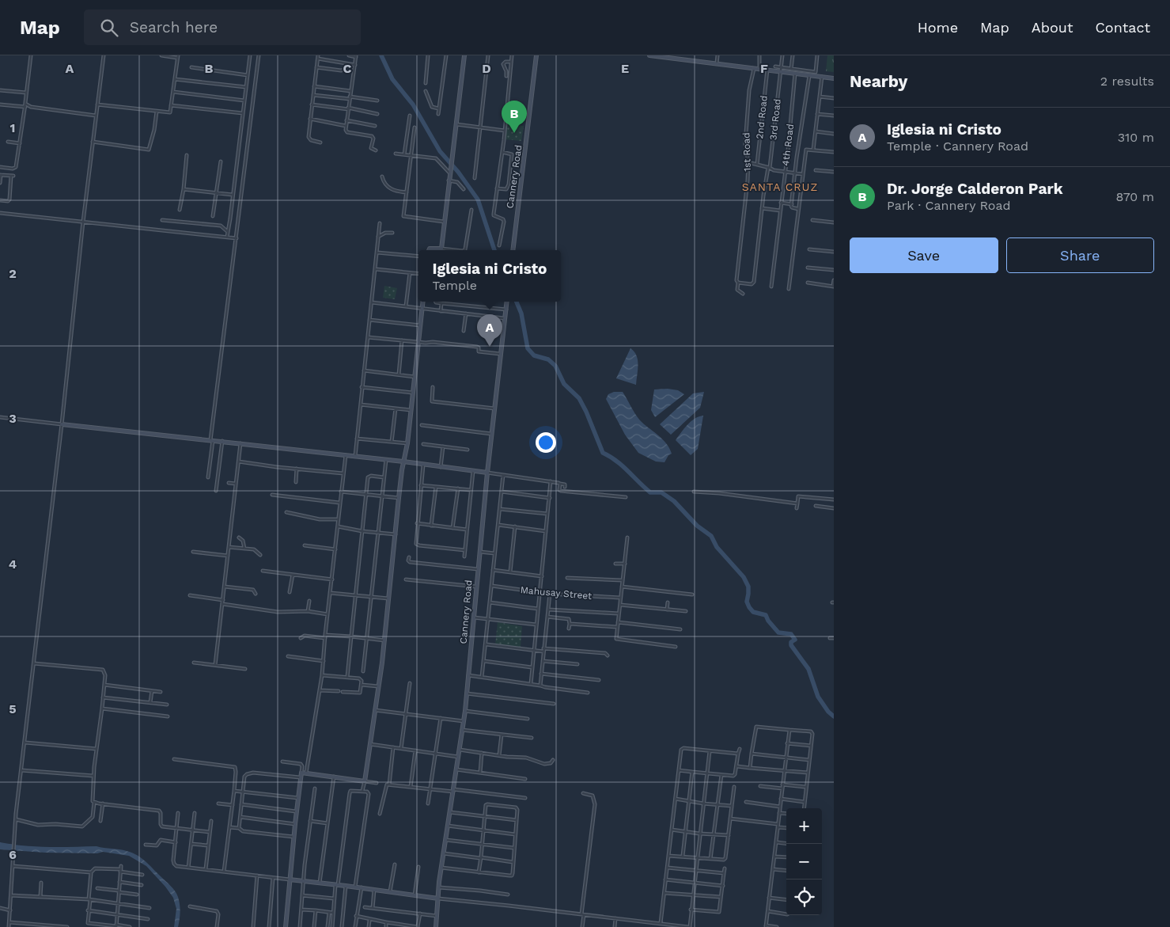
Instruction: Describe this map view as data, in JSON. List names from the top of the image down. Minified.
{"streets":{"street":["2nd Road","3rd Road","4th Road","1st Road","Cannery Road","Mahusay Street"]},"crossings":[["3rd Road","1st Road"]],"districts":["SANTA CRUZ"],"page":{"header":"Map","search":"Search here","nav":["Home","Map","About","Contact"],"heading":["Nearby","2 results"],"pins":["B","A"],"list":[{"mark":"A","name":"Iglesia ni Cristo","note":"Temple · Cannery Road","value":"310 m"},{"mark":"B","name":"Dr. Jorge Calderon Park","note":"Park · Cannery Road","value":"870 m"}],"buttons":["Save","Share"],"popup":["Iglesia ni Cristo","Temple"],"map_buttons":["+","−"]},"grid":{"columns":["A","B","C","D","E","F"],"rows":["1","2","3","4","5","6"]}}
